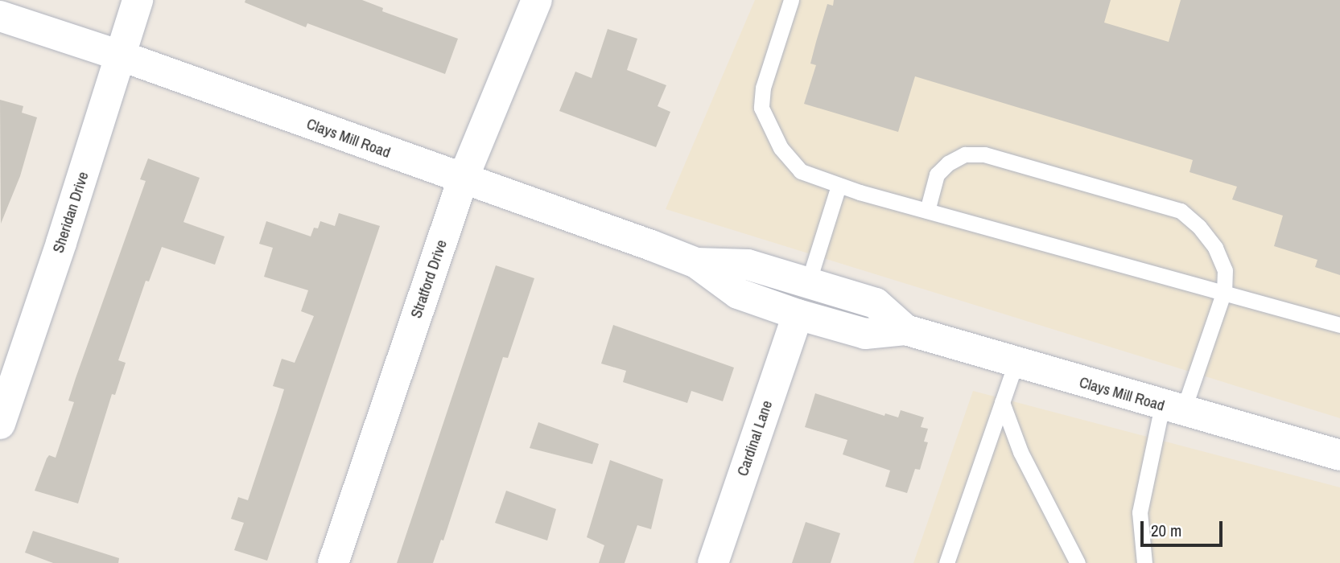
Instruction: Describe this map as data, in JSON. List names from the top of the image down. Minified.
{"streets":{"main road":["Clays Mill Road","Sheridan Drive","Stratford Drive","Cardinal Lane"]},"crossings":[["Clays Mill Road","Sheridan Drive"],["Clays Mill Road","Stratford Drive"],["Clays Mill Road","Cardinal Lane"]],"scale_bar":"20 m"}
